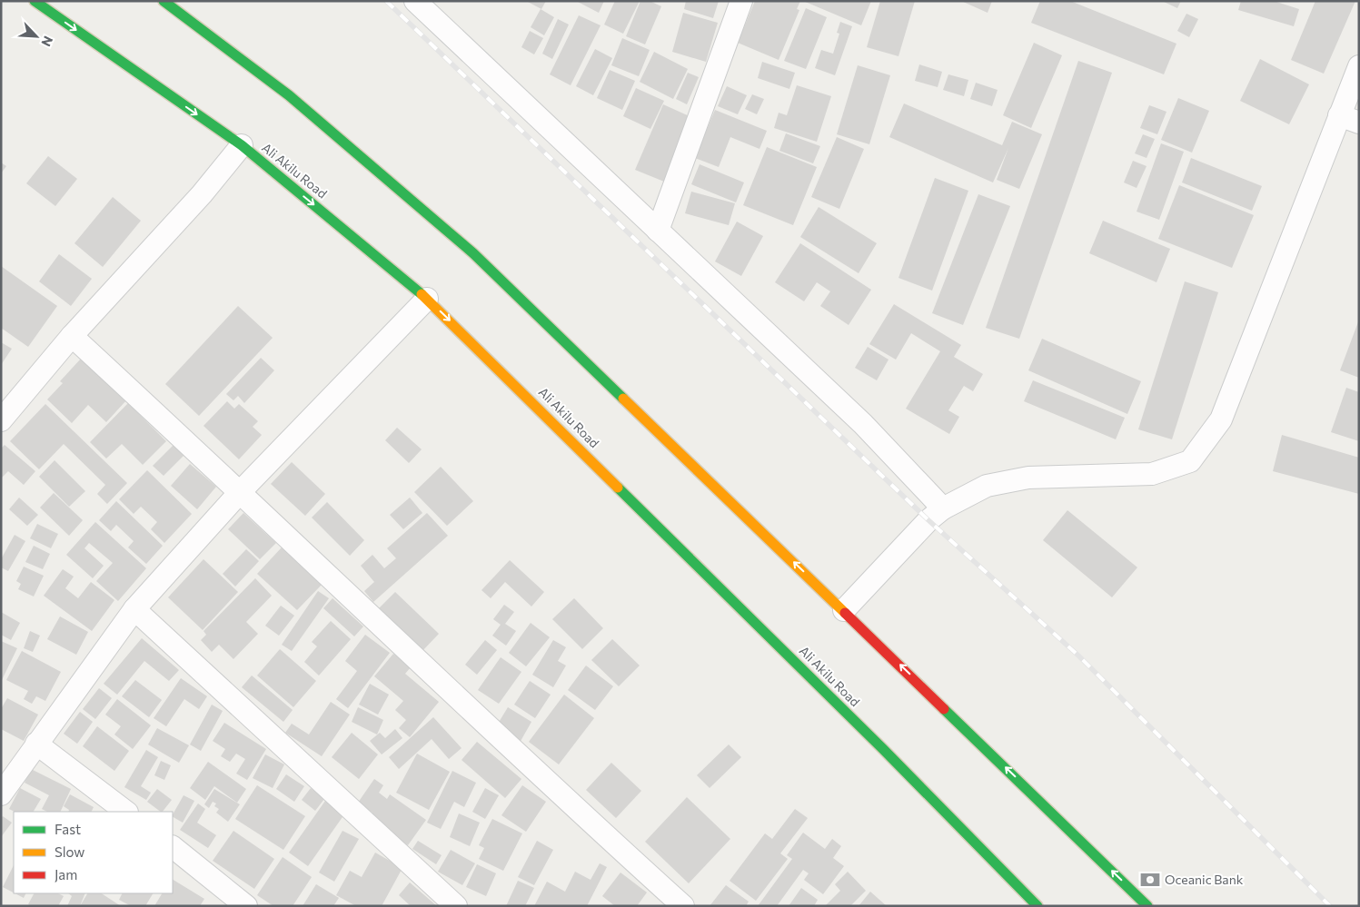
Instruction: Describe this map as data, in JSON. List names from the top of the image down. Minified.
{"streets":{"main road":["Ali Akilu Road"]},"places":{"bank":["Oceanic Bank"]},"legend":["Fast","Slow","Jam"],"north":"bottom right"}
